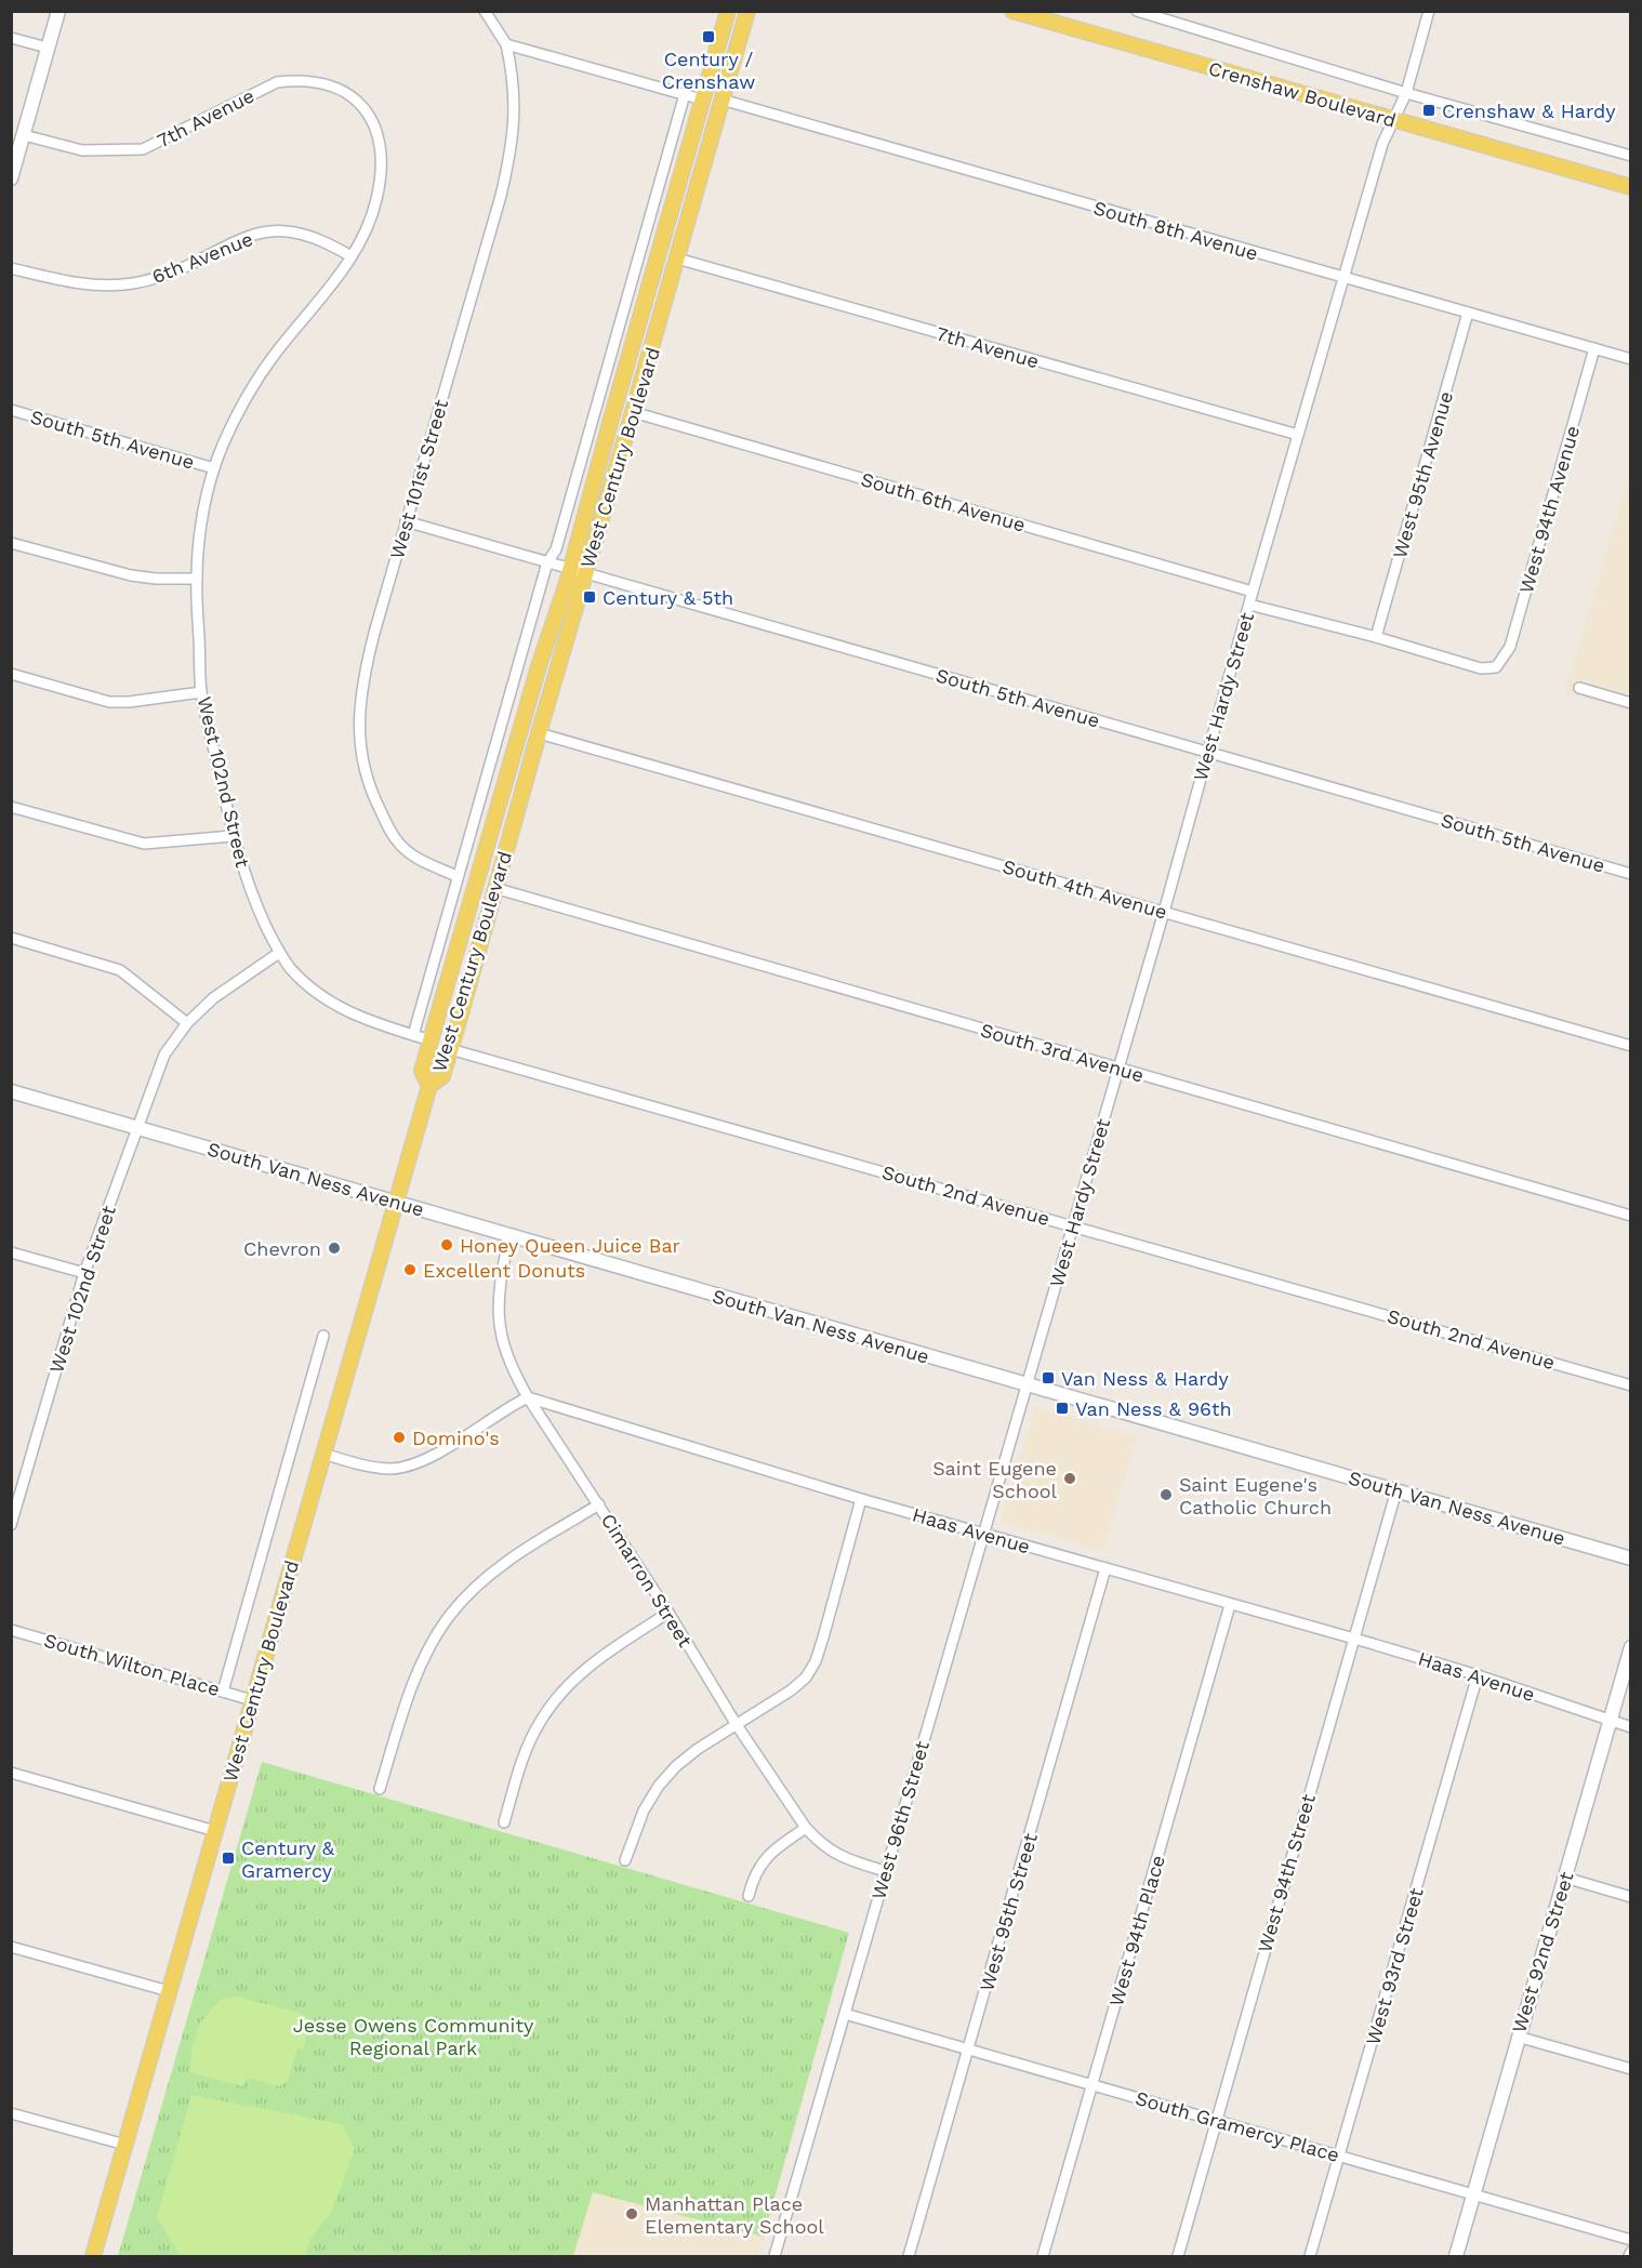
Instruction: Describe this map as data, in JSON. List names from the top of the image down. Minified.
{"streets":{"main road":["Crenshaw Boulevard","West Century Boulevard"],"street":["7th Avenue","South 8th Avenue","6th Avenue","South 5th Avenue","West 95th Avenue","West 101st Street","South 6th Avenue","West 94th Avenue","West Hardy Street","West 102nd Street","South 4th Avenue","South 3rd Avenue","South Van Ness Avenue","South 2nd Avenue","Haas Avenue","Cimarron Street","South Wilton Place","West 96th Street","West 94th Street","West 95th Street","West 94th Place","West 92nd Street","West 93rd Street","South Gramercy Place"]},"crossings":[["Crenshaw Boulevard","West Hardy Street"],["7th Avenue","West Century Boulevard"],["7th Avenue","West Hardy Street"],["7th Avenue","West 102nd Street"],["South 8th Avenue","West Century Boulevard"],["South 8th Avenue","West 95th Avenue"],["South 8th Avenue","West 94th Avenue"],["South 8th Avenue","West Hardy Street"],["6th Avenue","West 102nd Street"],["South 5th Avenue","West Century Boulevard"],["South 5th Avenue","West 101st Street"],["South 5th Avenue","West Hardy Street"],["South 5th Avenue","West 102nd Street"],["West Century Boulevard","West 101st Street"],["West Century Boulevard","South 6th Avenue"],["West Century Boulevard","South 4th Avenue"],["West Century Boulevard","South 3rd Avenue"],["West Century Boulevard","South Van Ness Avenue"],["West Century Boulevard","South 2nd Avenue"],["West Century Boulevard","South Wilton Place"],["West 95th Avenue","West 94th Avenue"],["South 6th Avenue","West Hardy Street"],["West Hardy Street","South 4th Avenue"],["West Hardy Street","South 3rd Avenue"],["West Hardy Street","South Van Ness Avenue"],["West Hardy Street","South 2nd Avenue"],["West Hardy Street","West 96th Street"],["West 102nd Street","South Van Ness Avenue"],["South Van Ness Avenue","Cimarron Street"],["South Van Ness Avenue","West 96th Street"],["South Van Ness Avenue","West 94th Street"],["Haas Avenue","Cimarron Street"],["Haas Avenue","West 96th Street"],["Haas Avenue","West 94th Street"],["Haas Avenue","West 95th Street"],["Haas Avenue","West 94th Place"],["Haas Avenue","West 92nd Street"],["Haas Avenue","West 93rd Street"],["Cimarron Street","West 96th Street"],["West 96th Street","South Gramercy Place"],["West 94th Street","South Gramercy Place"],["West 95th Street","South Gramercy Place"],["West 94th Place","South Gramercy Place"],["West 92nd Street","South Gramercy Place"],["West 93rd Street","South Gramercy Place"]],"parks":["Jesse Owens Community Regional Park"],"places":{"transit":["Century / Crenshaw","Crenshaw & Hardy","Century & 5th","Van Ness & Hardy","Van Ness & 96th","Century & Gramercy"],"other":["Honey Queen Juice Bar","Chevron","Excellent Donuts","Domino's","Saint Eugene School","Saint Eugene's Catholic Church","Manhattan Place Elementary School"]}}
